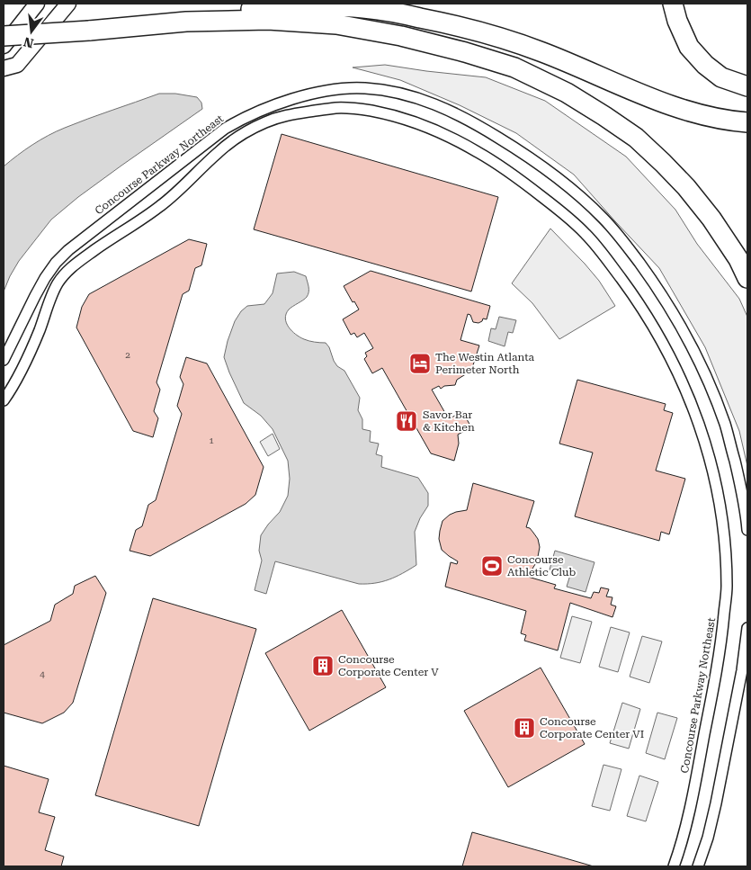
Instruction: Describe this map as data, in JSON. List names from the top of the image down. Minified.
{"streets":{"street":["Concourse Parkway Northeast"]},"places":{"hotel":["The Westin Atlanta Perimeter North"],"restaurant":["Savor Bar & Kitchen"],"sports":["Concourse Athletic Club"],"building":["Concourse Corporate Center V","Concourse Corporate Center VI"]},"house_numbers":["2","1","4"],"north":"bottom"}
